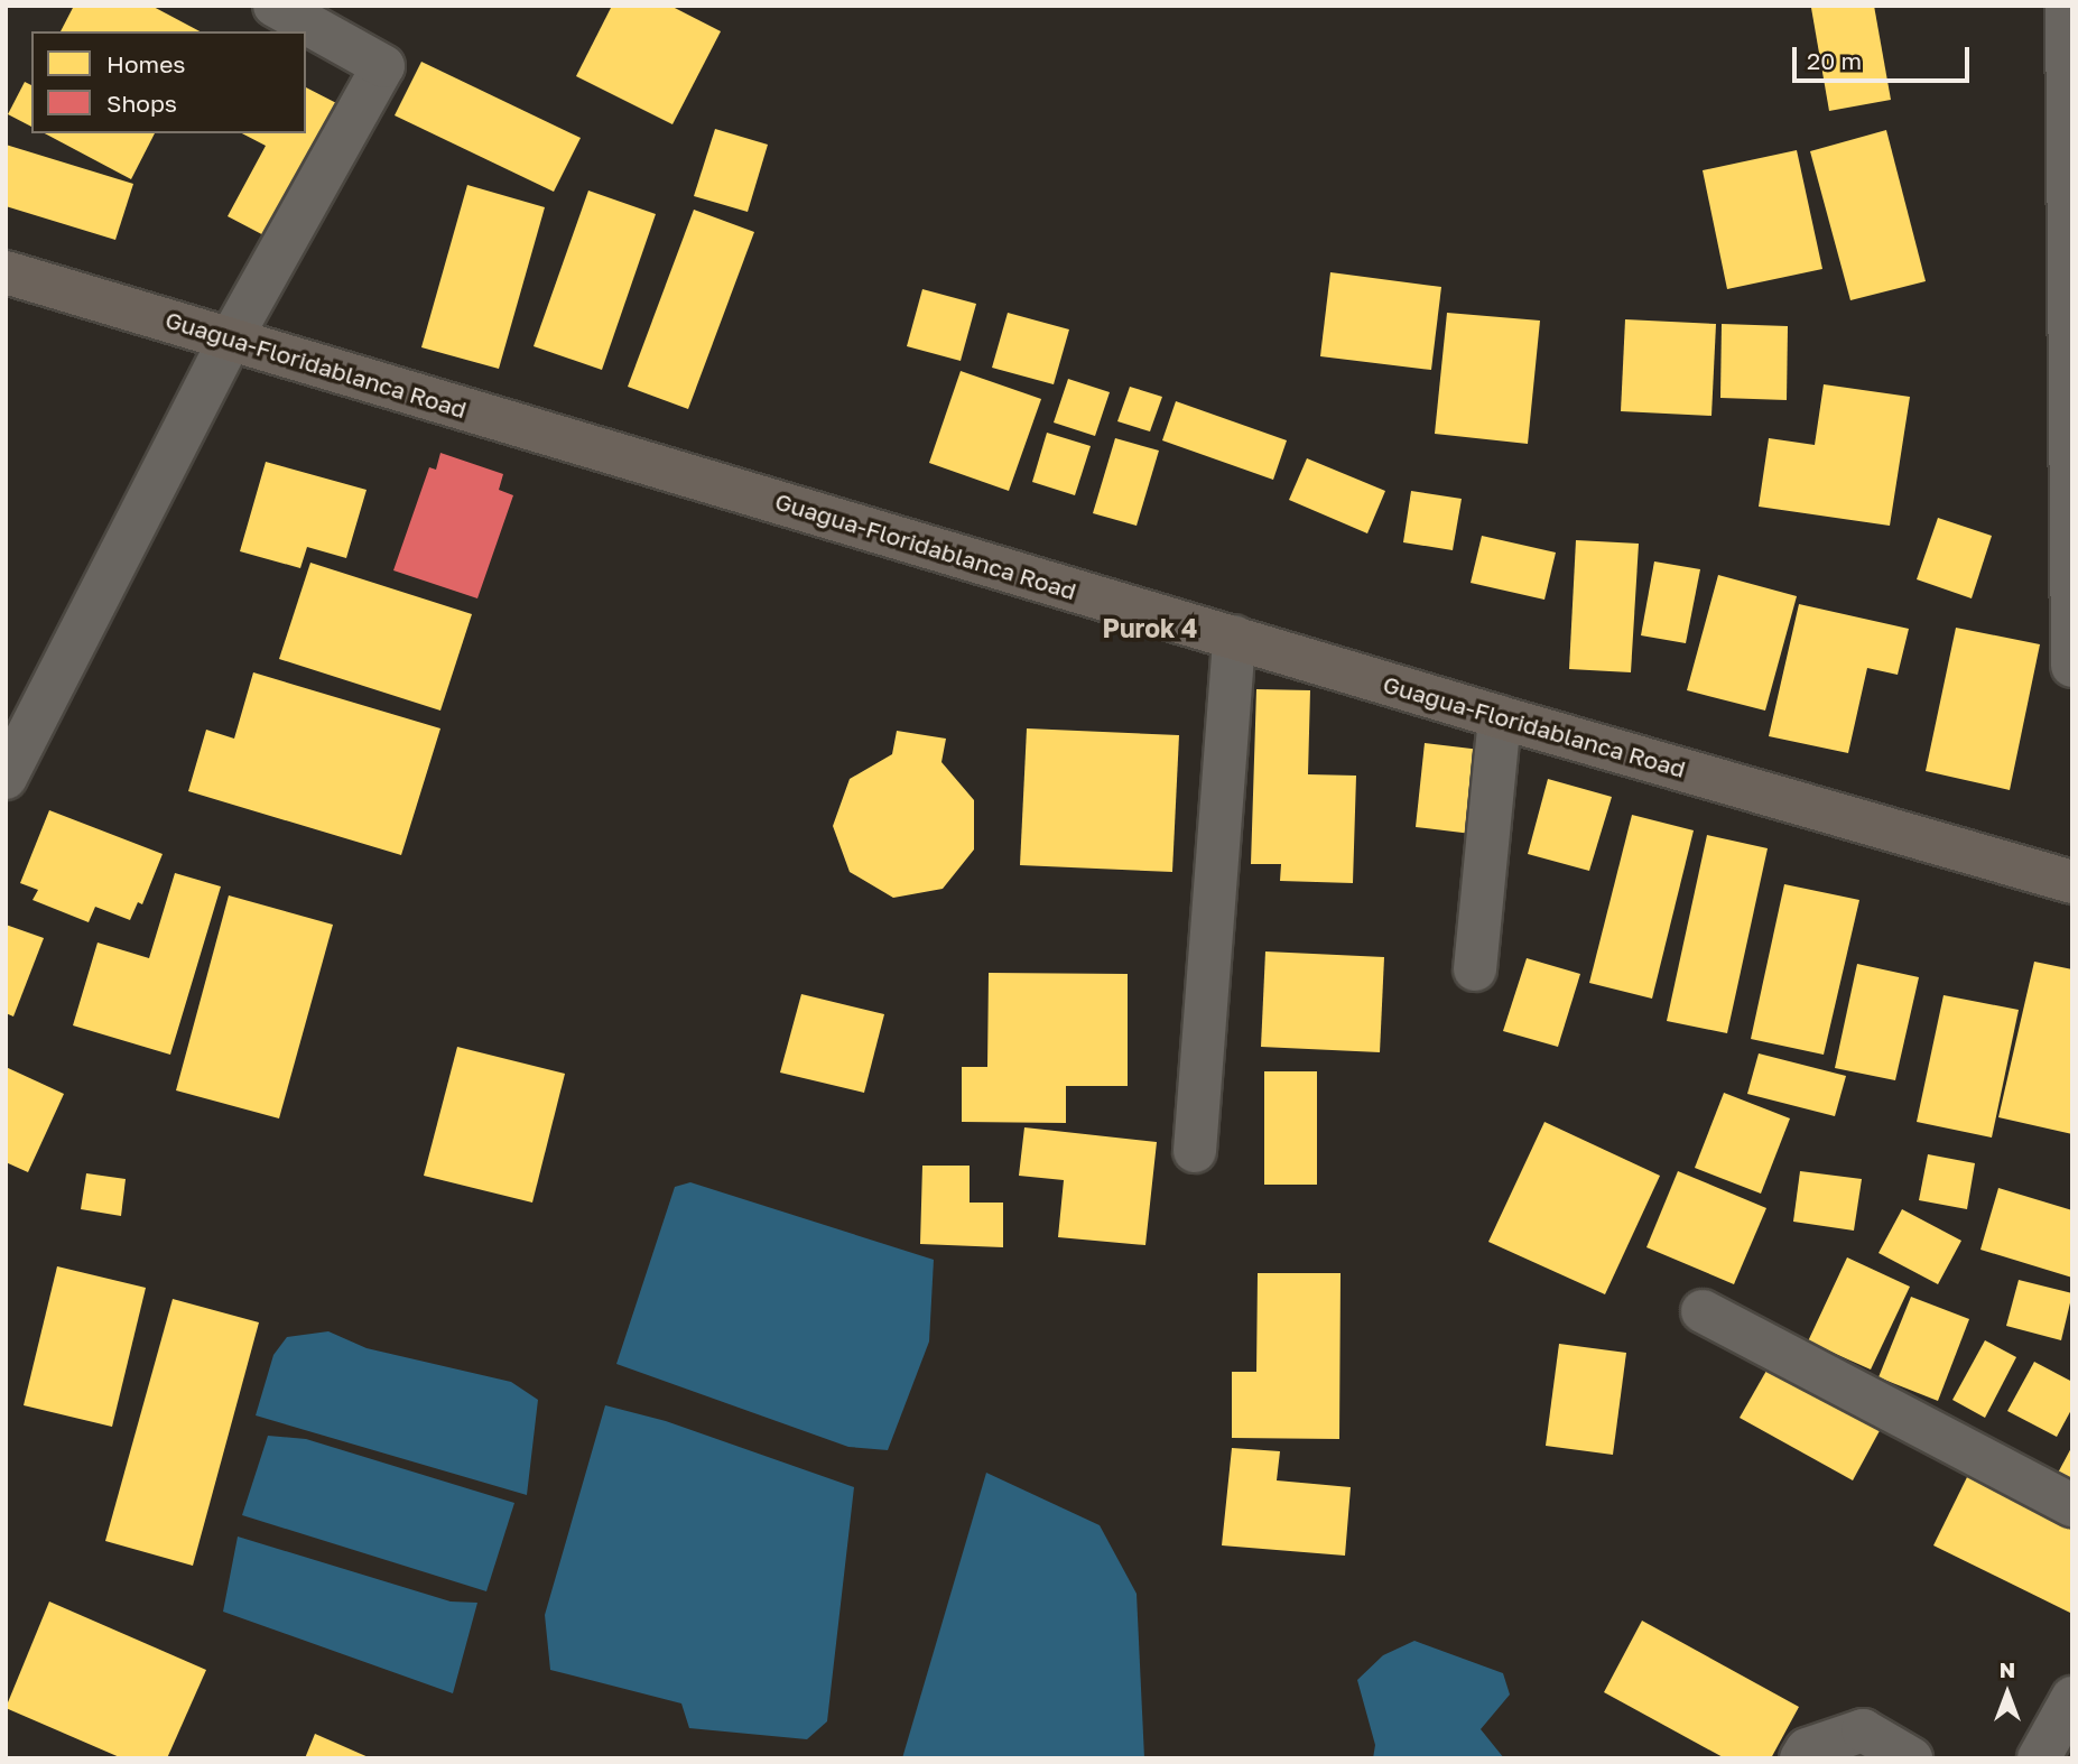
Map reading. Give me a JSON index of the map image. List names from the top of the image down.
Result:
{
  "streets": {
    "main road": ["Guagua-Floridablanca Road"]
  },
  "districts": ["Purok 4"],
  "legend": ["Homes", "Shops"],
  "scale_bar": "20 m",
  "north": "top"
}
